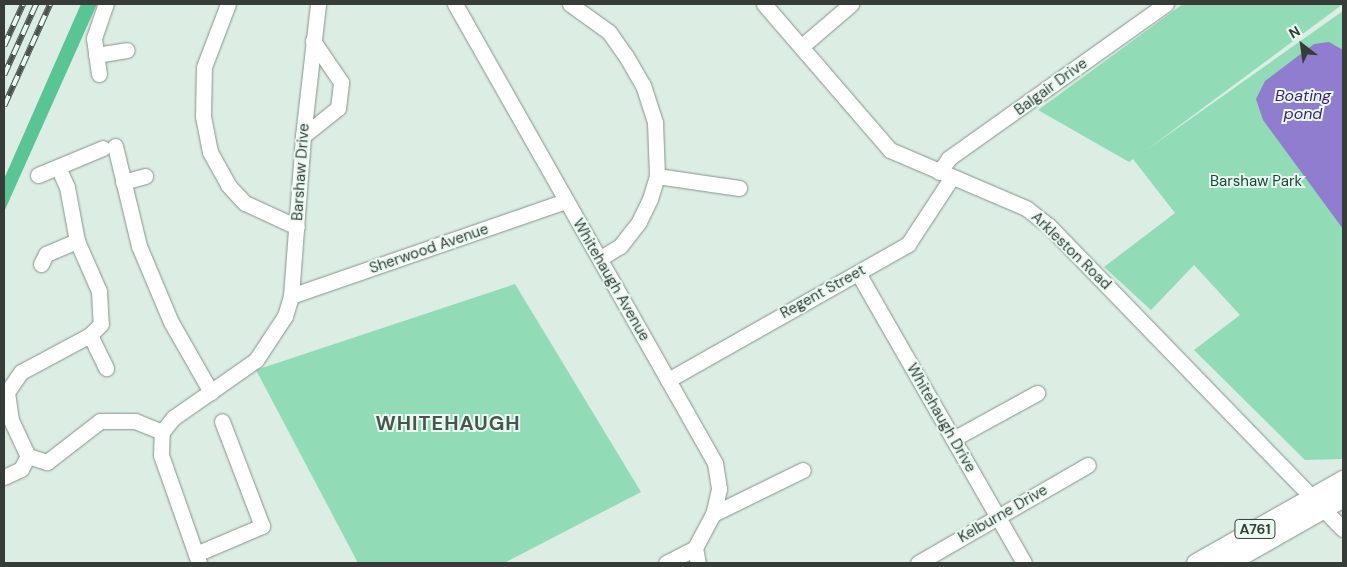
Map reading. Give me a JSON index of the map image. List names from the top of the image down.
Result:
{
  "streets": {
    "main road": ["A761"],
    "street": [
      "Balgair Drive",
      "Barshaw Drive",
      "Sherwood Avenue",
      "Arkleston Road",
      "Whitehaugh Avenue",
      "Regent Street",
      "Whitehaugh Drive",
      "Kelburne Drive"
    ]
  },
  "crossings": [
    ["Balgair Drive", "Arkleston Road"],
    ["Balgair Drive", "Regent Street"],
    ["Barshaw Drive", "Sherwood Avenue"],
    ["Sherwood Avenue", "Whitehaugh Avenue"],
    ["Arkleston Road", "Regent Street"],
    ["Arkleston Road", "A761"],
    ["Whitehaugh Avenue", "Regent Street"],
    ["Regent Street", "Whitehaugh Drive"],
    ["Whitehaugh Drive", "Kelburne Drive"]
  ],
  "districts": ["WHITEHAUGH"],
  "water": ["Boating pond"],
  "parks": ["Barshaw Park"],
  "north": "top left"
}
